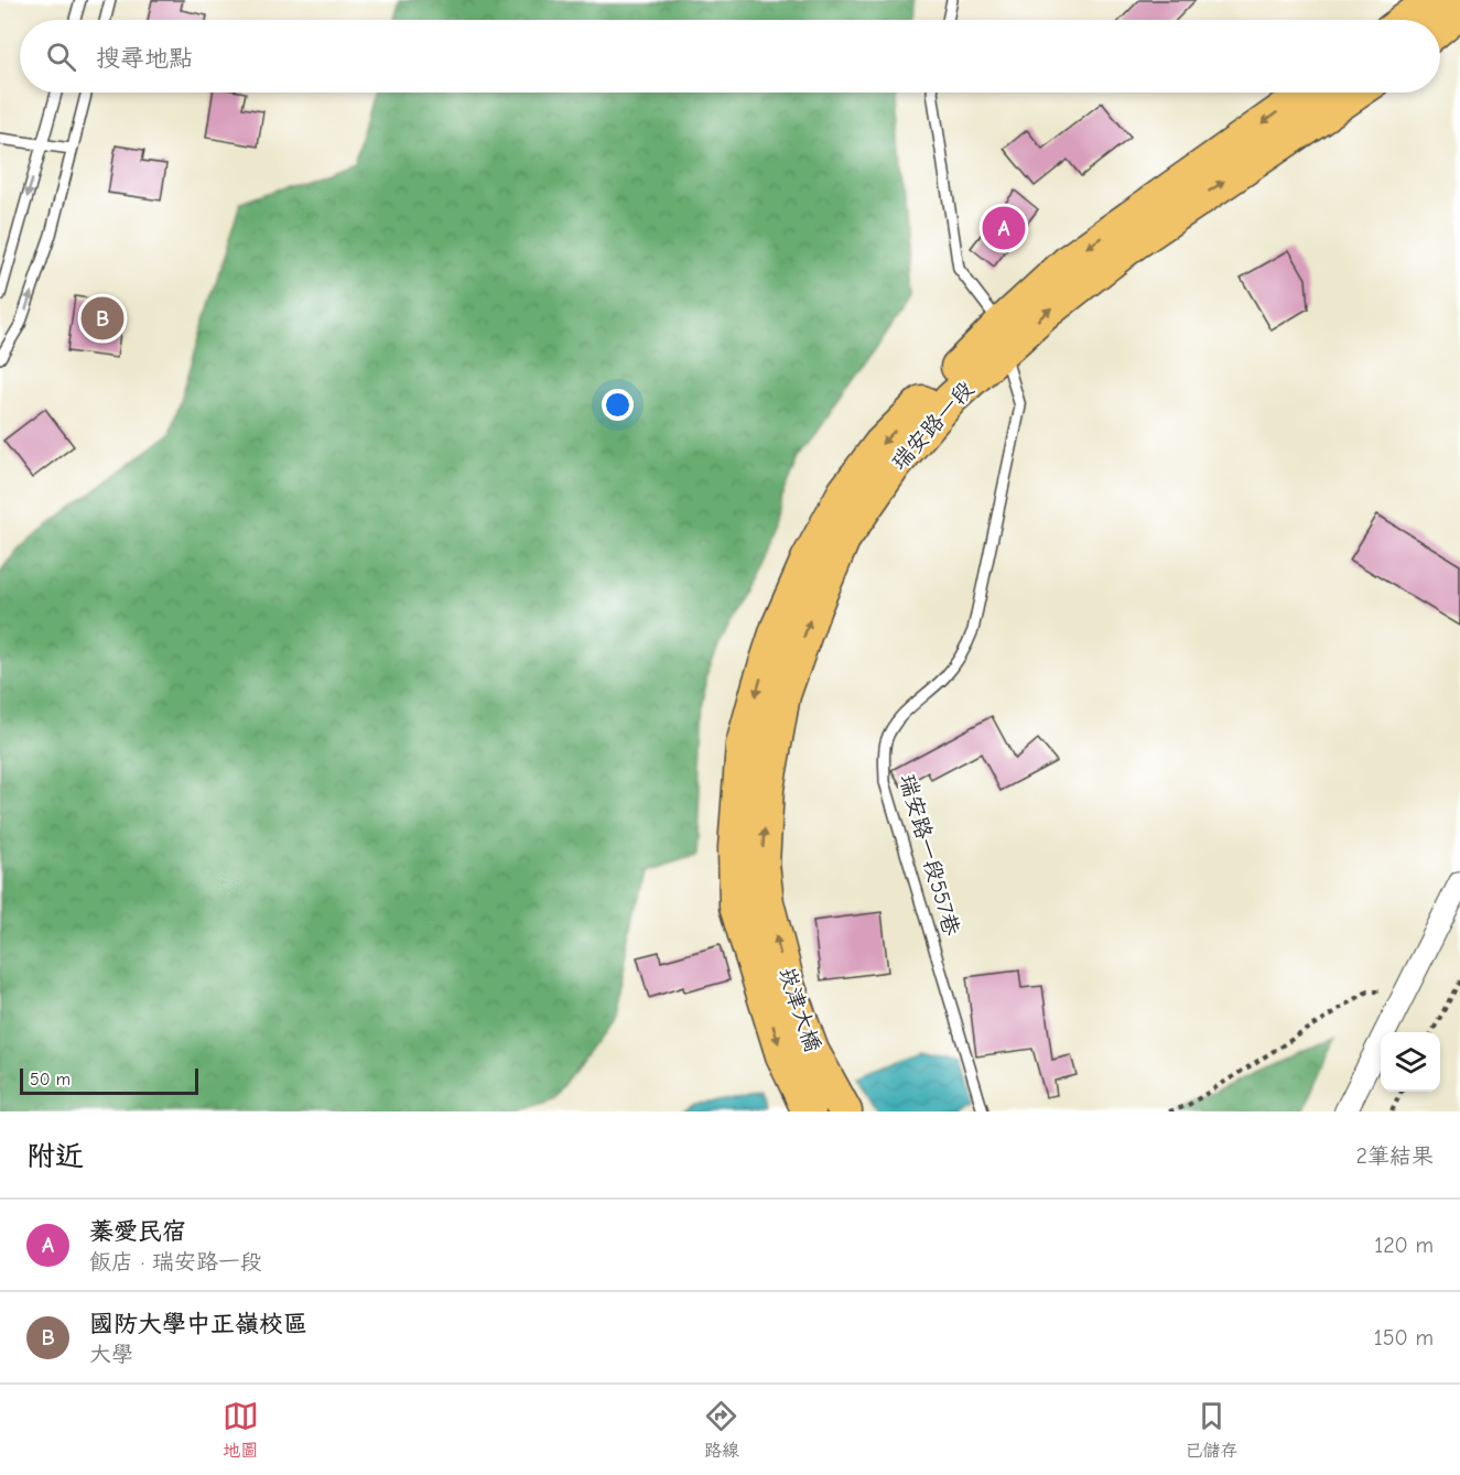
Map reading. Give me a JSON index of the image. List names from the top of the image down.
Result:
{
  "streets": {
    "main road": ["瑞安路一段", "崁津大橋"],
    "lane": ["瑞安路一段557巷"]
  },
  "crossings": [
    ["瑞安路一段", "瑞安路一段557巷"],
    ["瑞安路一段", "崁津大橋"]
  ],
  "scale_bar": "50 m",
  "page": {
    "search": "搜尋地點",
    "pins": ["A", "B"],
    "scale": "50 m",
    "heading": ["附近", "2筆結果"],
    "list": [
      {
        "mark": "A",
        "name": "蓁愛民宿",
        "note": "飯店 · 瑞安路一段",
        "value": "120 m"
      },
      {
        "mark": "B",
        "name": "國防大學中正嶺校區",
        "note": "大學",
        "value": "150 m"
      }
    ],
    "nav": ["地圖", "路線", "已儲存"]
  }
}
